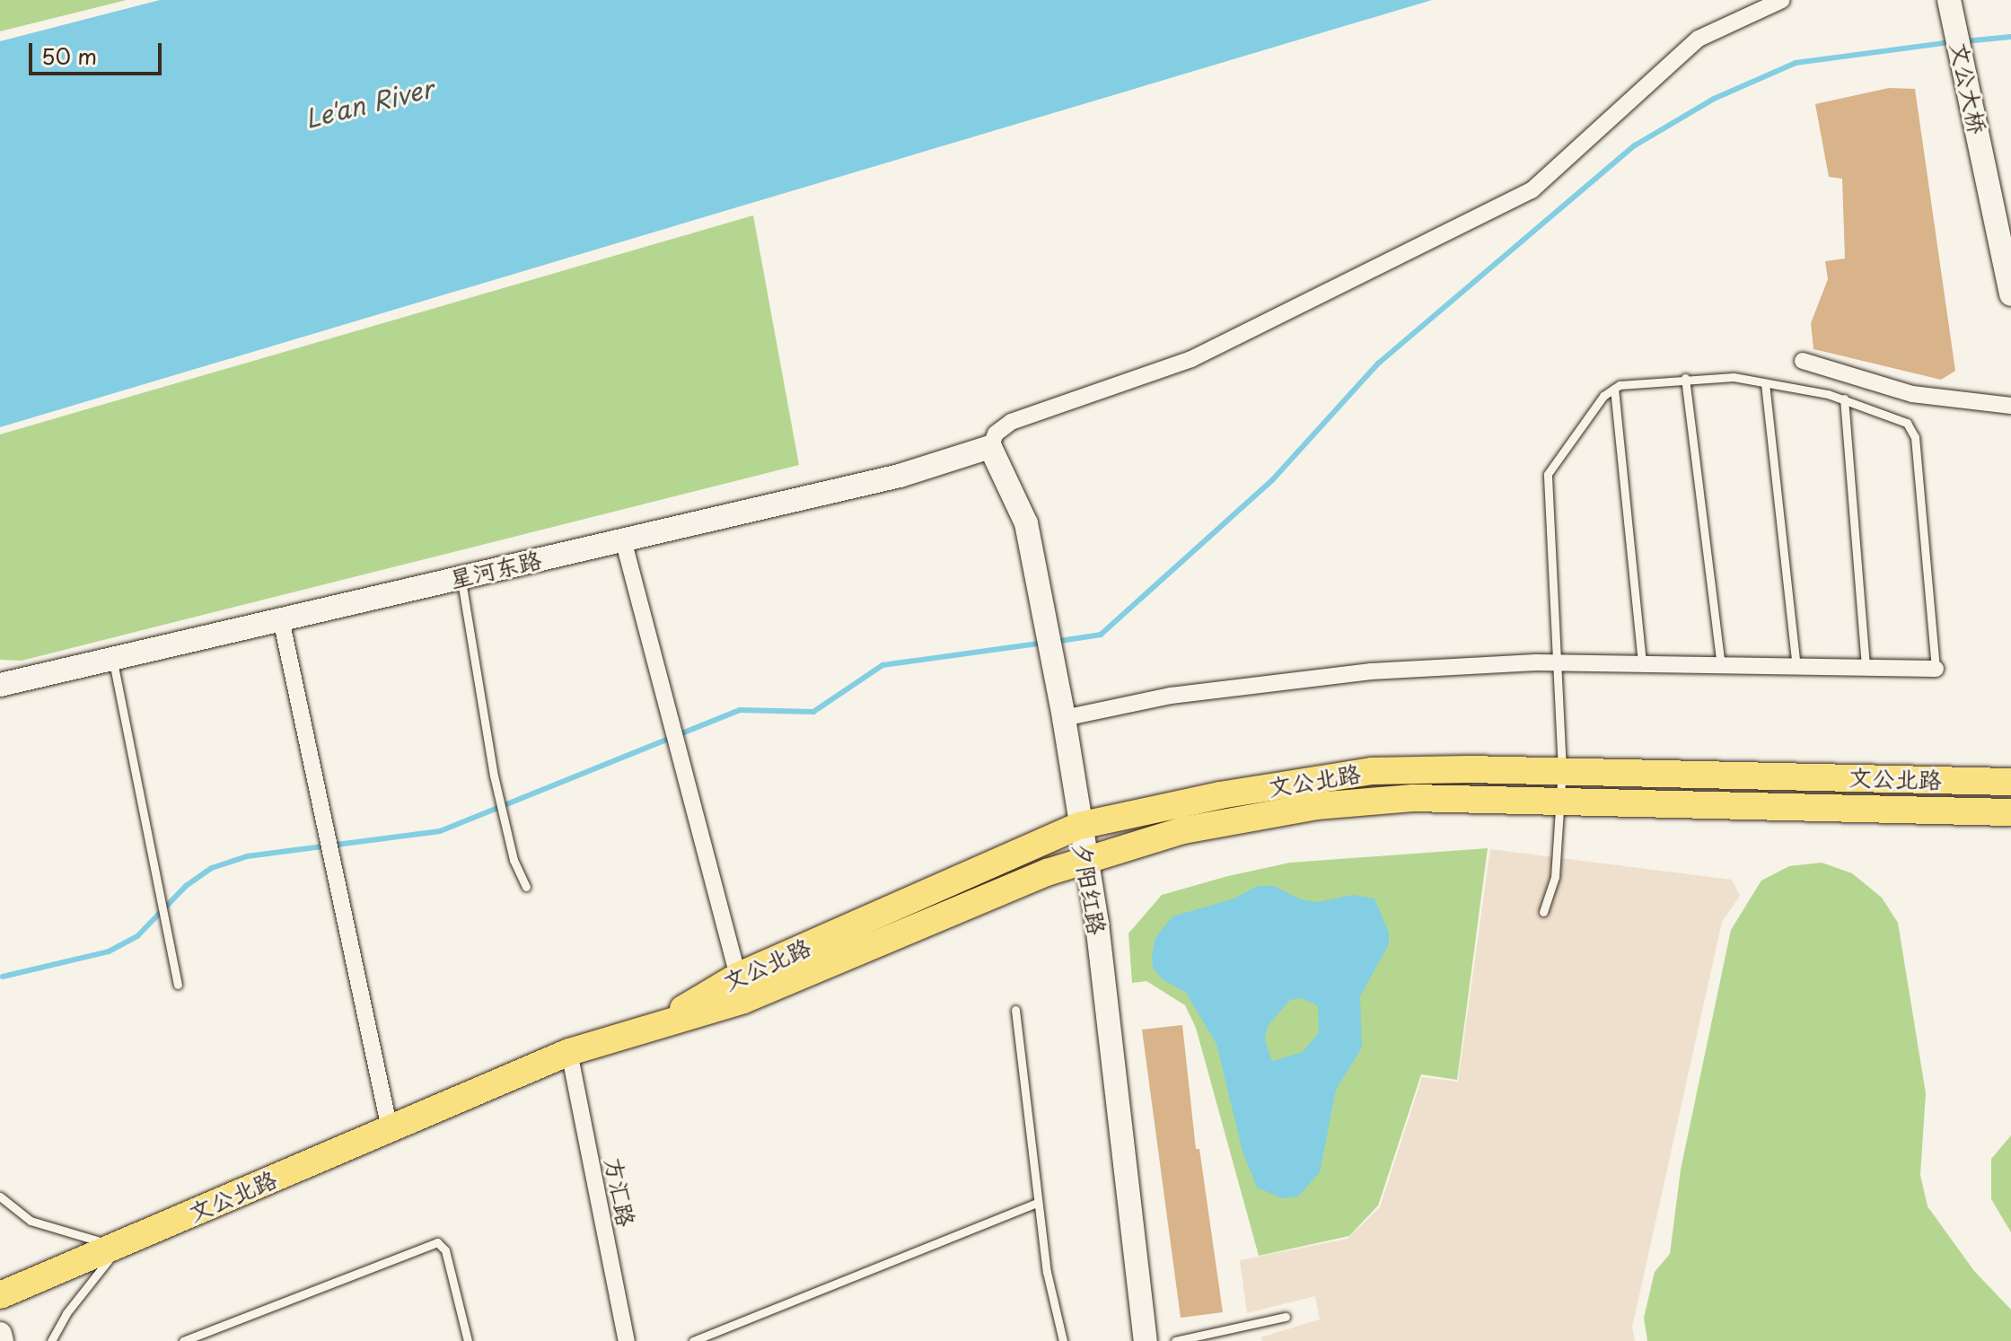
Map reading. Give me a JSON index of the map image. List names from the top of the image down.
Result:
{
  "streets": {
    "main road": ["文公北路"],
    "street": [
      "文公大桥",
      "星河东路",
      "夕阳红路",
      "方汇路"
    ]
  },
  "crossings": [
    ["星河东路", "夕阳红路"],
    ["文公北路", "夕阳红路"],
    ["文公北路", "方汇路"]
  ],
  "water": ["Le'an River"],
  "scale_bar": "50 m"
}
